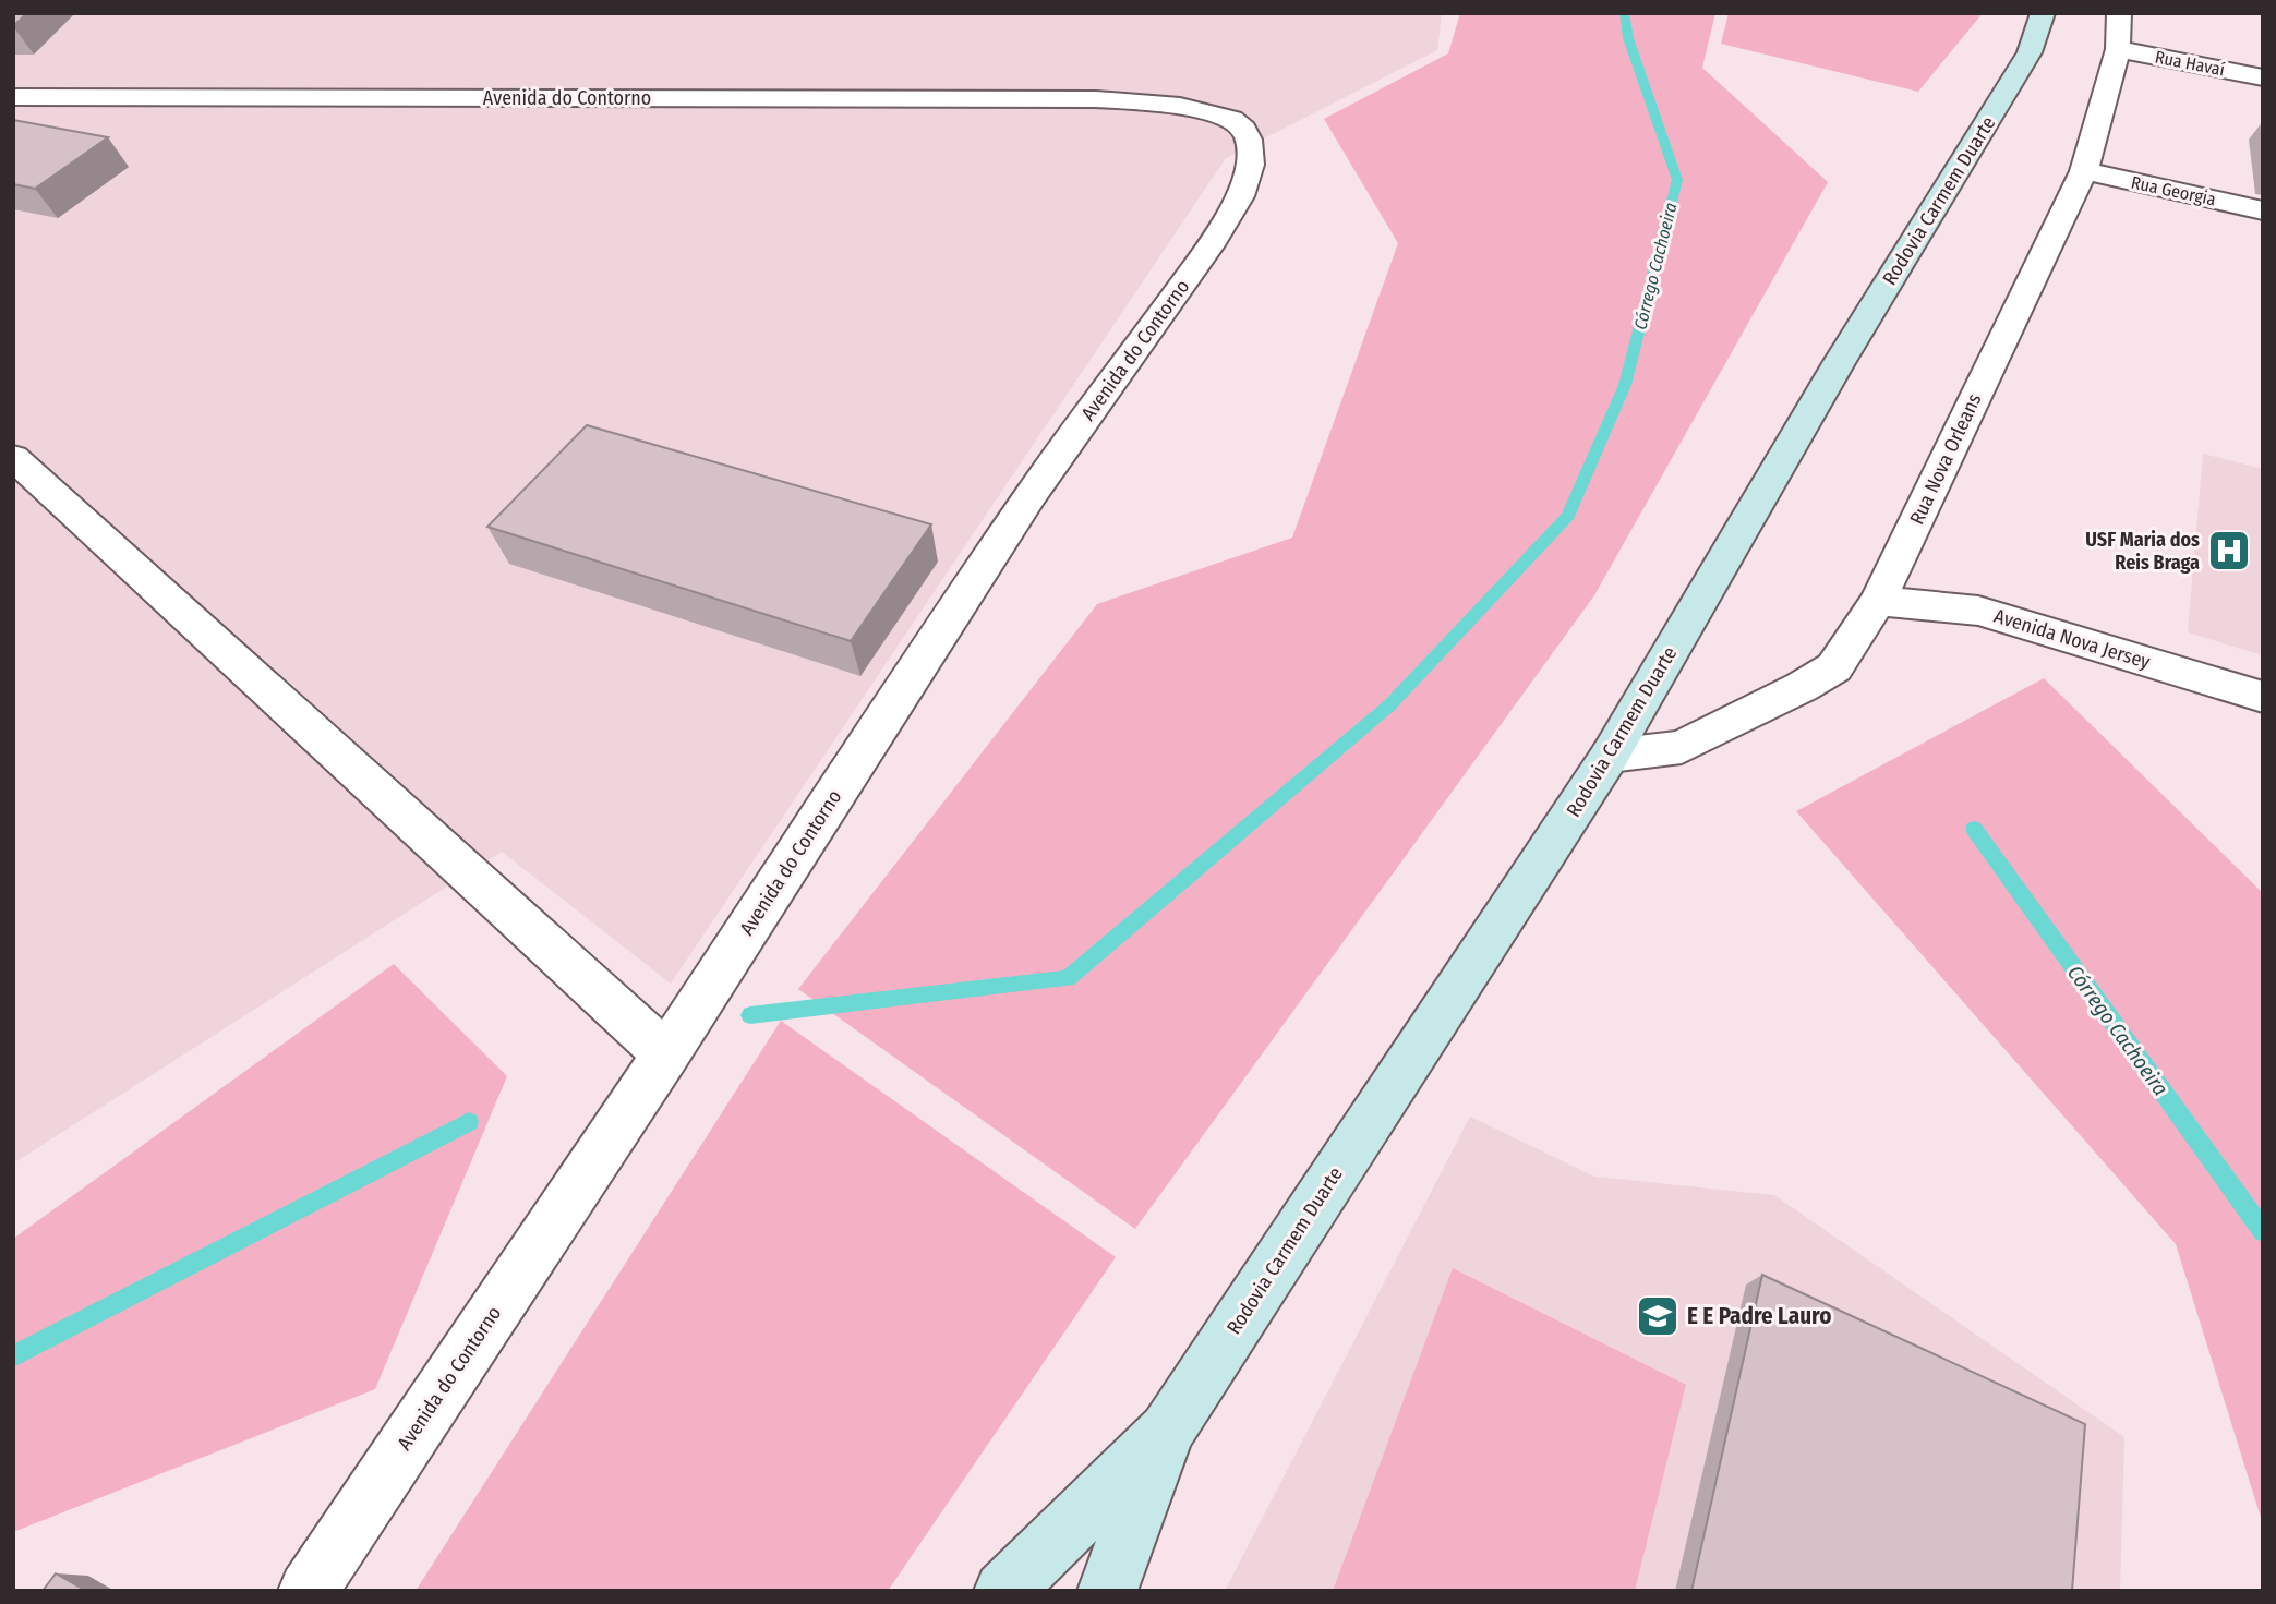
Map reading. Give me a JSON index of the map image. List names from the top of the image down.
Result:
{
  "streets": {
    "street": [
      "Rua Havaí",
      "Avenida do Contorno",
      "Rua Georgia",
      "Rodovia Carmem Duarte",
      "Rua Nova Orleans",
      "Avenida Nova Jersey"
    ]
  },
  "crossings": [
    ["Rua Havaí", "Rua Nova Orleans"],
    ["Rua Georgia", "Rua Nova Orleans"],
    ["Rodovia Carmem Duarte", "Rua Nova Orleans"],
    ["Rua Nova Orleans", "Avenida Nova Jersey"]
  ],
  "water": ["Córrego Cachoeira"],
  "places": {
    "hospital": ["USF Maria dos Reis Braga"],
    "school or university": ["E E Padre Lauro"]
  }
}
